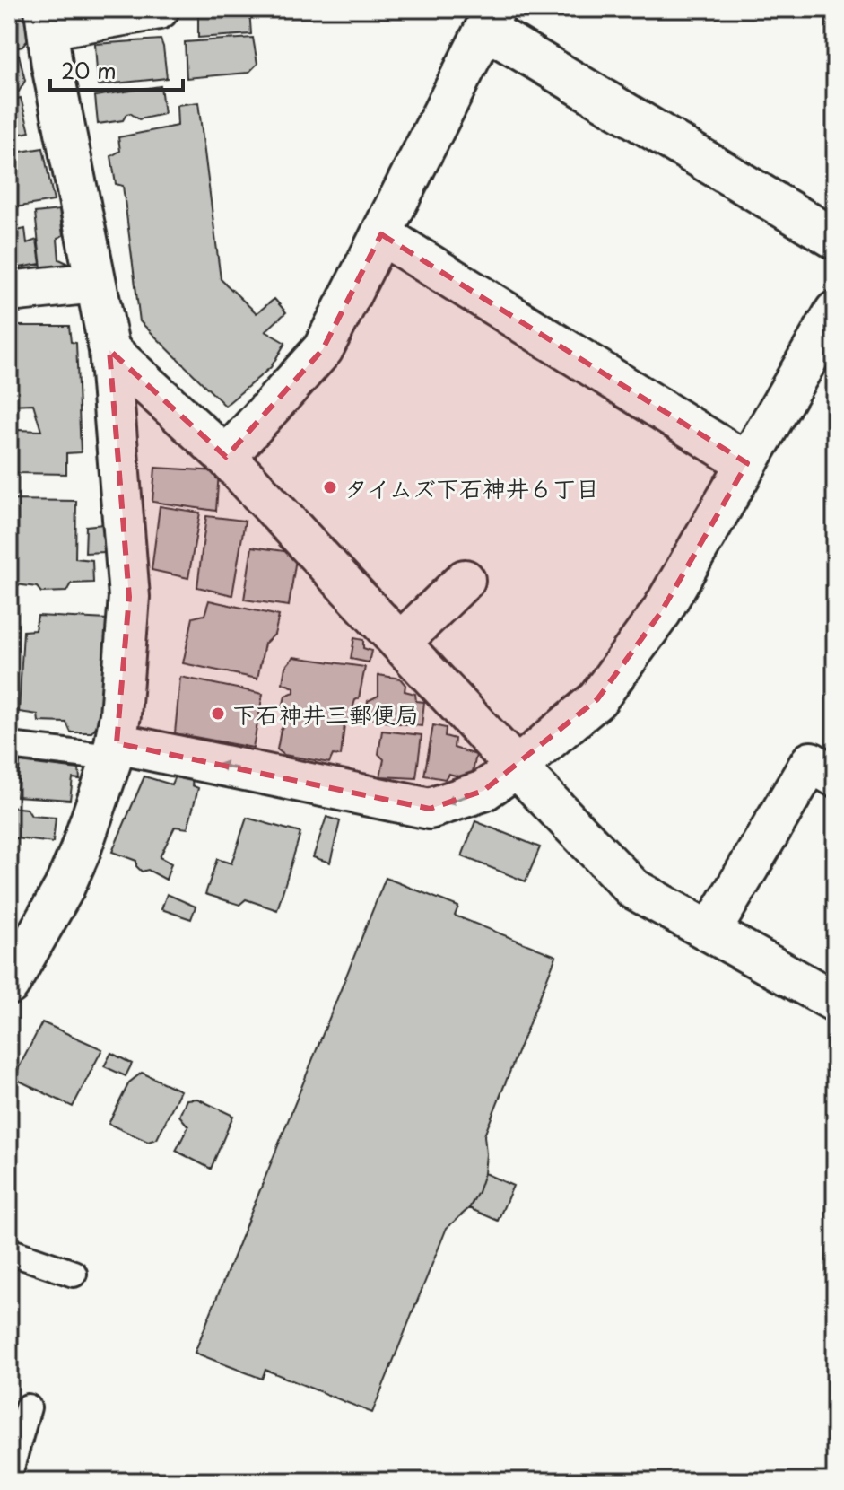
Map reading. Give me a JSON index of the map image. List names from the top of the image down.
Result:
{
  "places": ["タイムズ下石神井６丁目", "下石神井三郵便局"],
  "scale_bar": "20 m"
}
